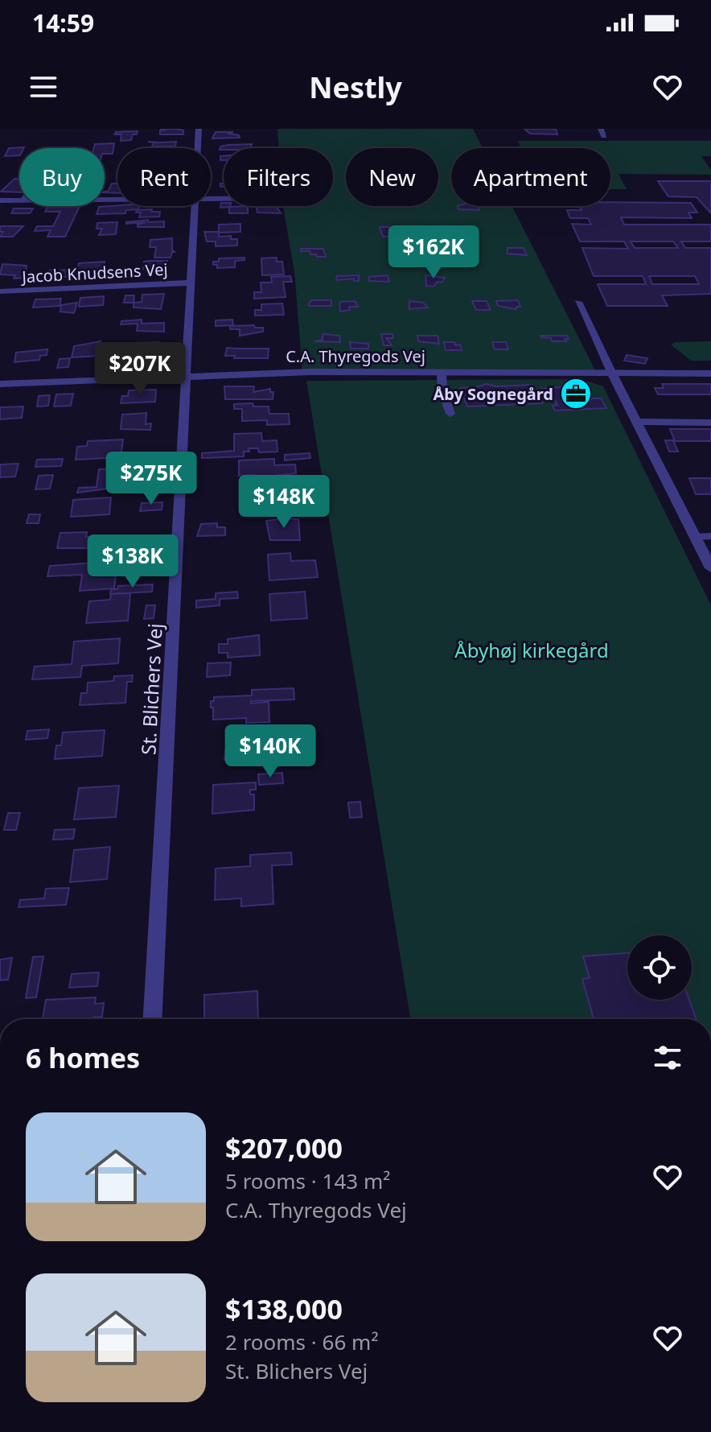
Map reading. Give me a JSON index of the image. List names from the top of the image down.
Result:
{
  "streets": {
    "street": ["Jacob Knudsens Vej", "C.A. Thyregods Vej", "St. Blichers Vej"]
  },
  "crossings": [
    ["Jacob Knudsens Vej", "St. Blichers Vej"],
    ["C.A. Thyregods Vej", "St. Blichers Vej"]
  ],
  "parks": ["Åbyhøj kirkegård"],
  "places": {
    "office": ["Åby Sognegård"]
  },
  "page": {
    "status": "14:59",
    "header": "Nestly",
    "chip": [
      "Buy",
      "Rent",
      "Filters",
      "New",
      "Apartment"
    ],
    "price": [
      "$162K",
      "$207K",
      "$275K",
      "$148K",
      "$138K",
      "$140K"
    ],
    "heading": "6 homes",
    "list": [
      {
        "name": "$207,000",
        "note": "5 rooms · 143 m² · C.A. Thyregods Vej"
      },
      {
        "name": "$138,000",
        "note": "2 rooms · 66 m² · St. Blichers Vej"
      }
    ]
  }
}
